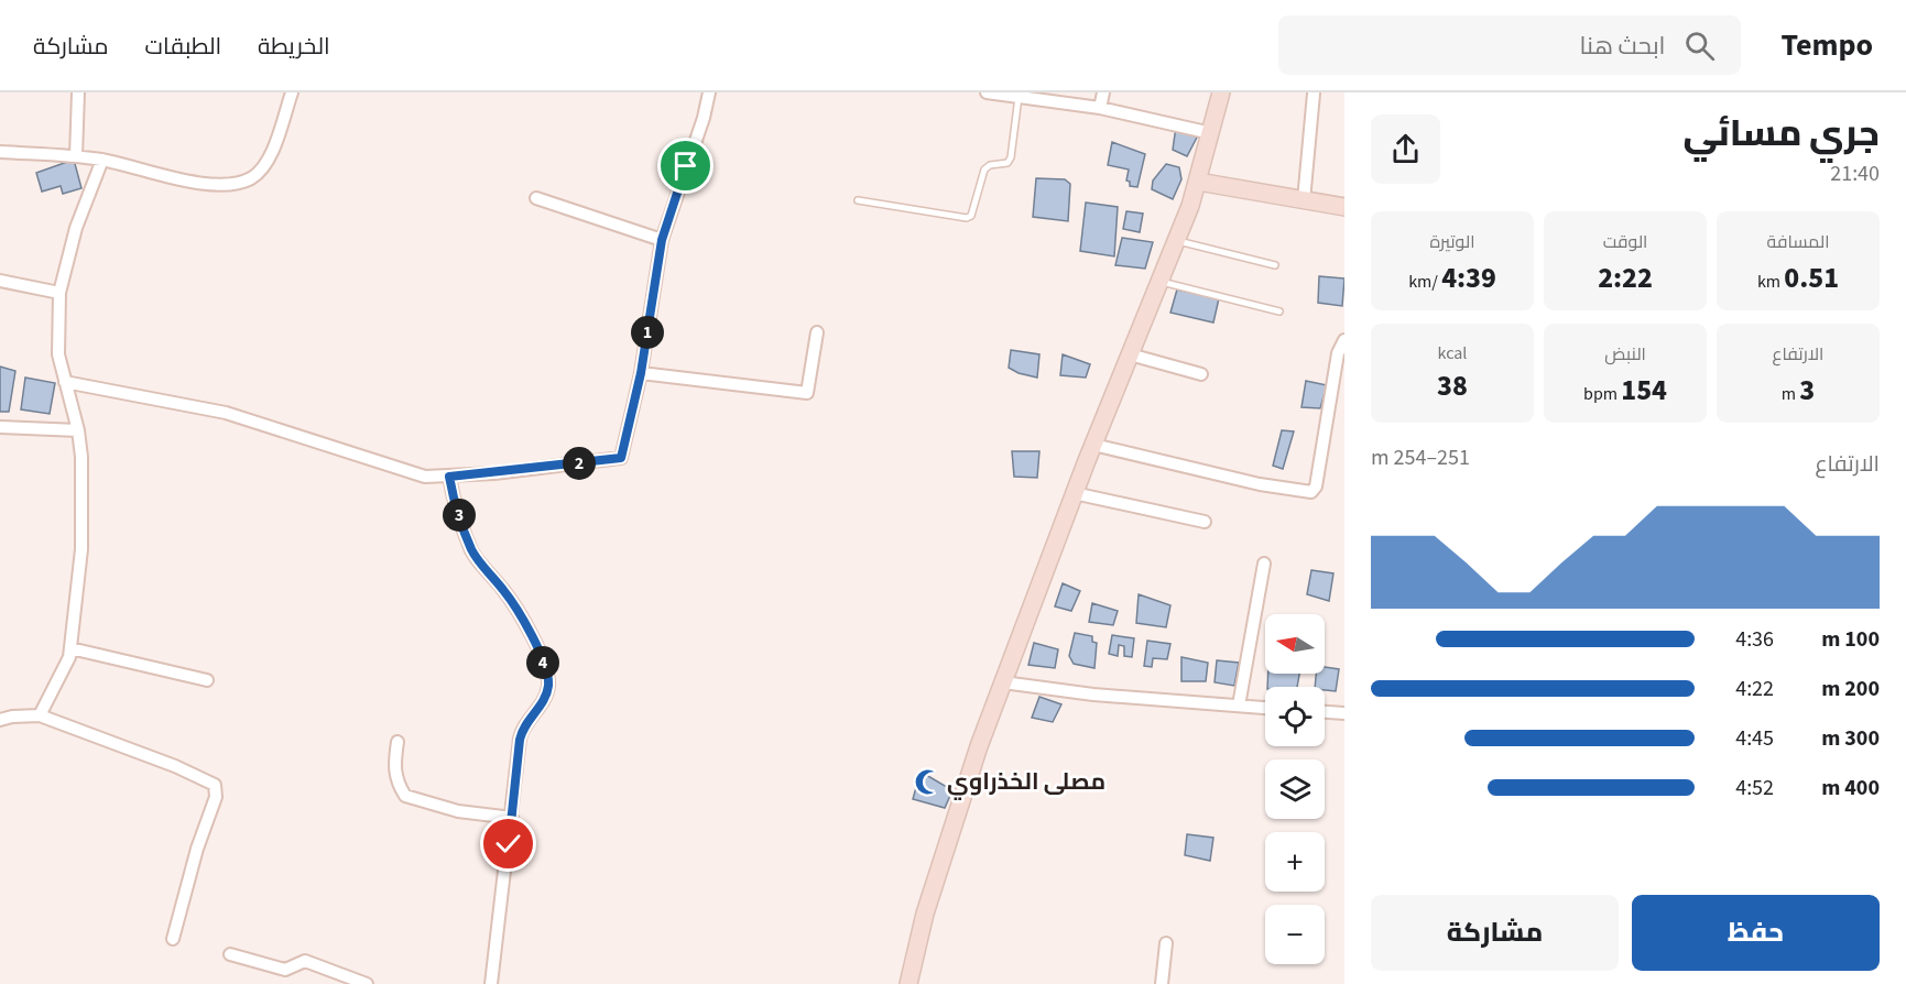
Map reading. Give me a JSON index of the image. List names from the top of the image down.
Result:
{
  "places": {
    "mosque": ["مصلى الخذراوي"]
  },
  "north": "left",
  "page": {
    "header": "Tempo",
    "search": "ابحث هنا",
    "nav": ["الخريطة", "الطبقات", "مشاركة"],
    "heading": ["جري مسائي", "21:40"],
    "stats": [
      ["المسافة", "0.51 km"],
      ["الوقت", "2:22"],
      ["الوتيرة", "4:39 /km"],
      ["الارتفاع", "3 m"],
      ["النبض", "154 bpm"],
      ["kcal", "38"]
    ],
    "pins": [
      "1",
      "2",
      "3",
      "4"
    ],
    "chart": ["الارتفاع", "251–254 m"],
    "list": [
      {
        "name": "100 m",
        "note": "4:36"
      },
      {
        "name": "200 m",
        "note": "4:22"
      },
      {
        "name": "300 m",
        "note": "4:45"
      },
      {
        "name": "400 m",
        "note": "4:52"
      }
    ],
    "map_buttons": ["+", "−"],
    "buttons": ["حفظ", "مشاركة"]
  }
}
